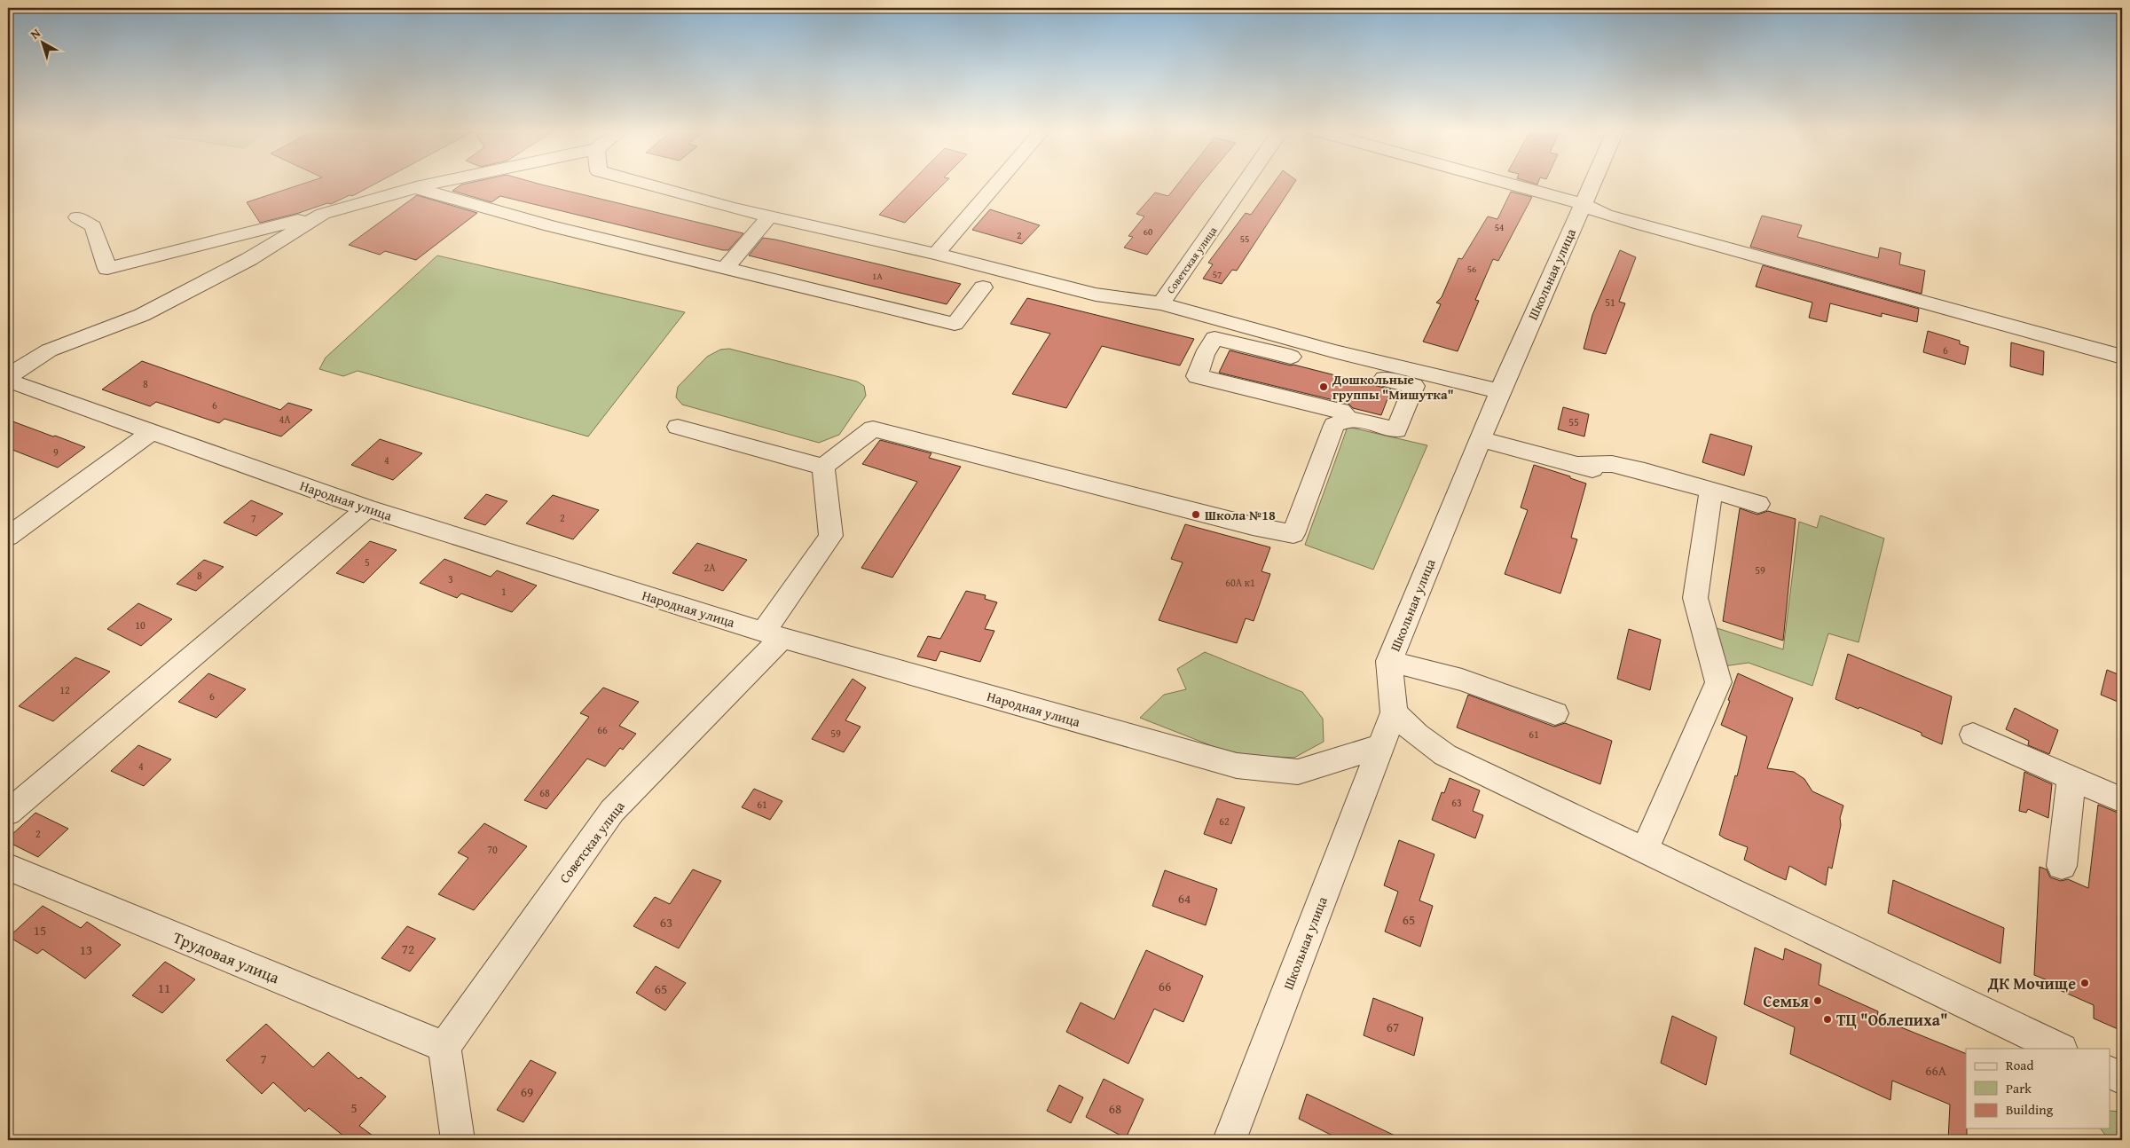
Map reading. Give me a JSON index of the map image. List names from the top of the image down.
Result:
{
  "streets": {
    "street": [
      "Советская улица",
      "Школьная улица",
      "Народная улица",
      "Трудовая улица"
    ]
  },
  "crossings": [
    ["Советская улица", "Народная улица"],
    ["Советская улица", "Трудовая улица"],
    ["Школьная улица", "Народная улица"]
  ],
  "places": [
    "Дошкольные группы \"Мишутка\"",
    "Школа №18",
    "ДК Мочище",
    "Семья",
    "ТЦ \"Облепиха\""
  ],
  "house_numbers": [
    "54",
    "60",
    "2",
    "55",
    "56",
    "57",
    "1А",
    "51",
    "6",
    "8",
    "6",
    "4А",
    "55",
    "9",
    "4",
    "2",
    "7",
    "5",
    "2А",
    "59",
    "8",
    "3",
    "60А к1",
    "1",
    "10",
    "12",
    "6",
    "66",
    "59",
    "61",
    "4",
    "68",
    "63",
    "61",
    "62",
    "2",
    "70",
    "64",
    "65",
    "63",
    "15",
    "72",
    "13",
    "66",
    "11",
    "65",
    "67",
    "7",
    "66А",
    "69",
    "5",
    "68"
  ],
  "legend": ["Road", "Park", "Building"],
  "north": "top left"
}
